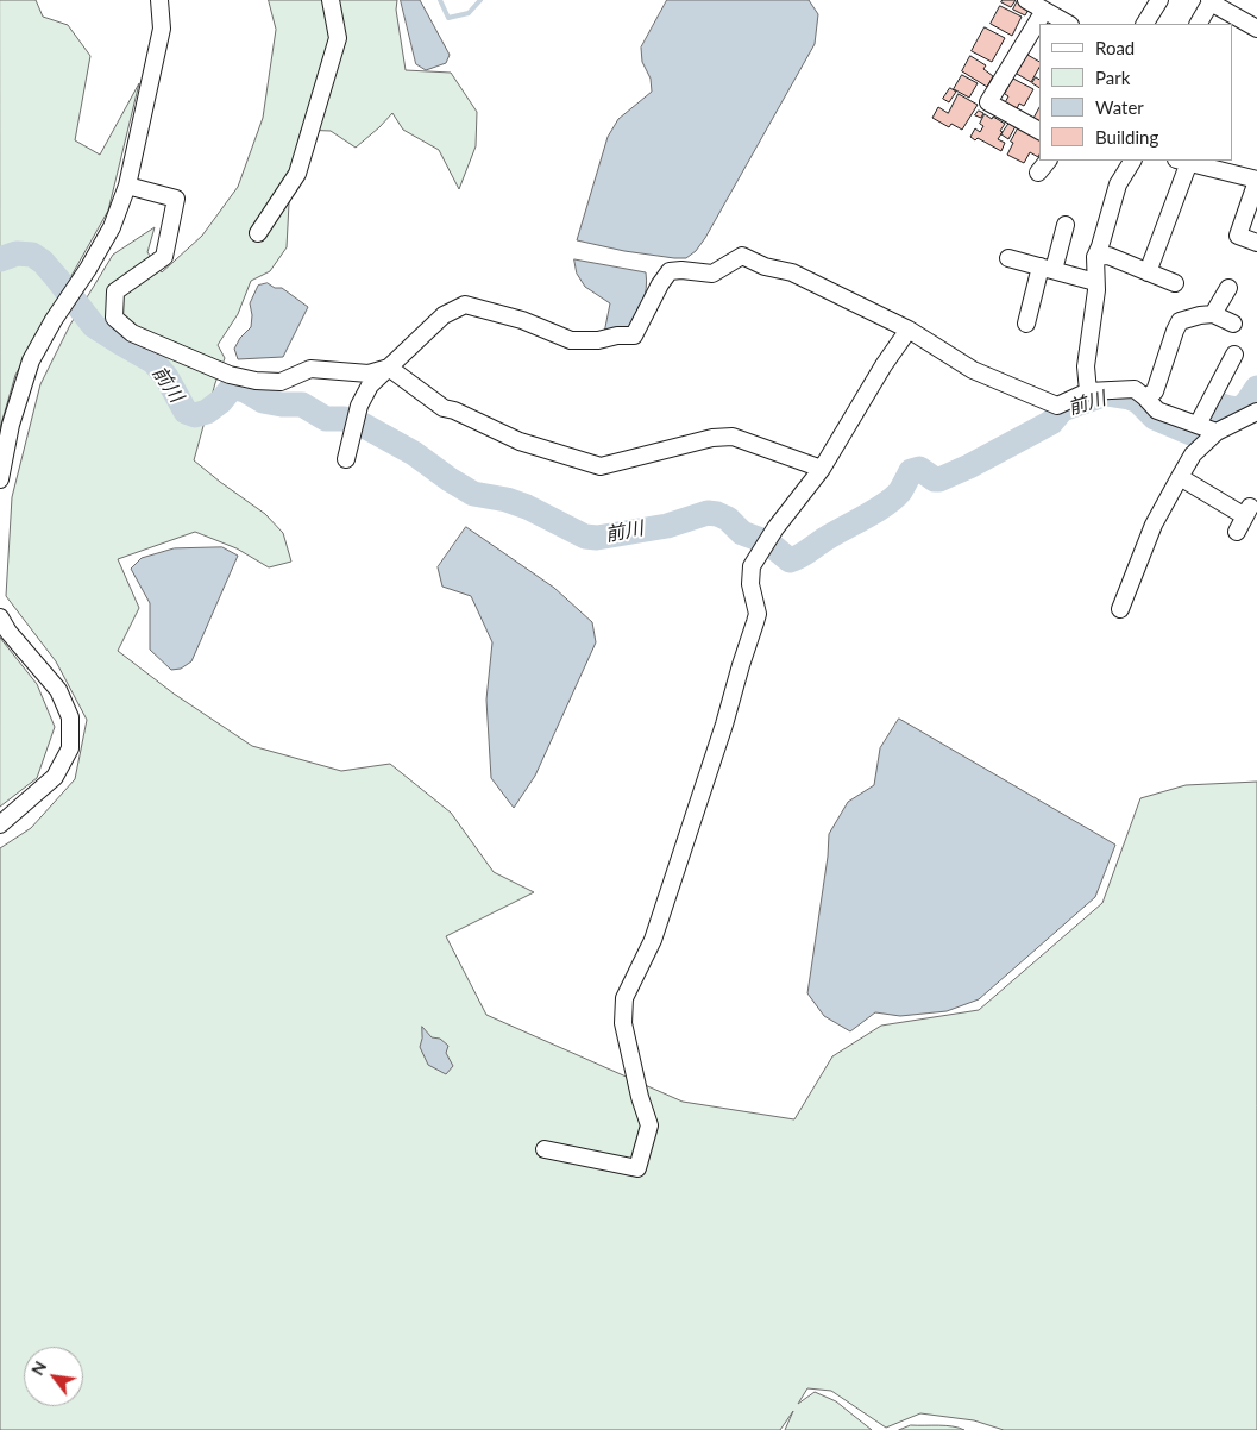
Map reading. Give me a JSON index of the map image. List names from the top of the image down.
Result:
{
  "water": ["前川"],
  "legend": [
    "Road",
    "Park",
    "Water",
    "Building"
  ],
  "north": "top left"
}
